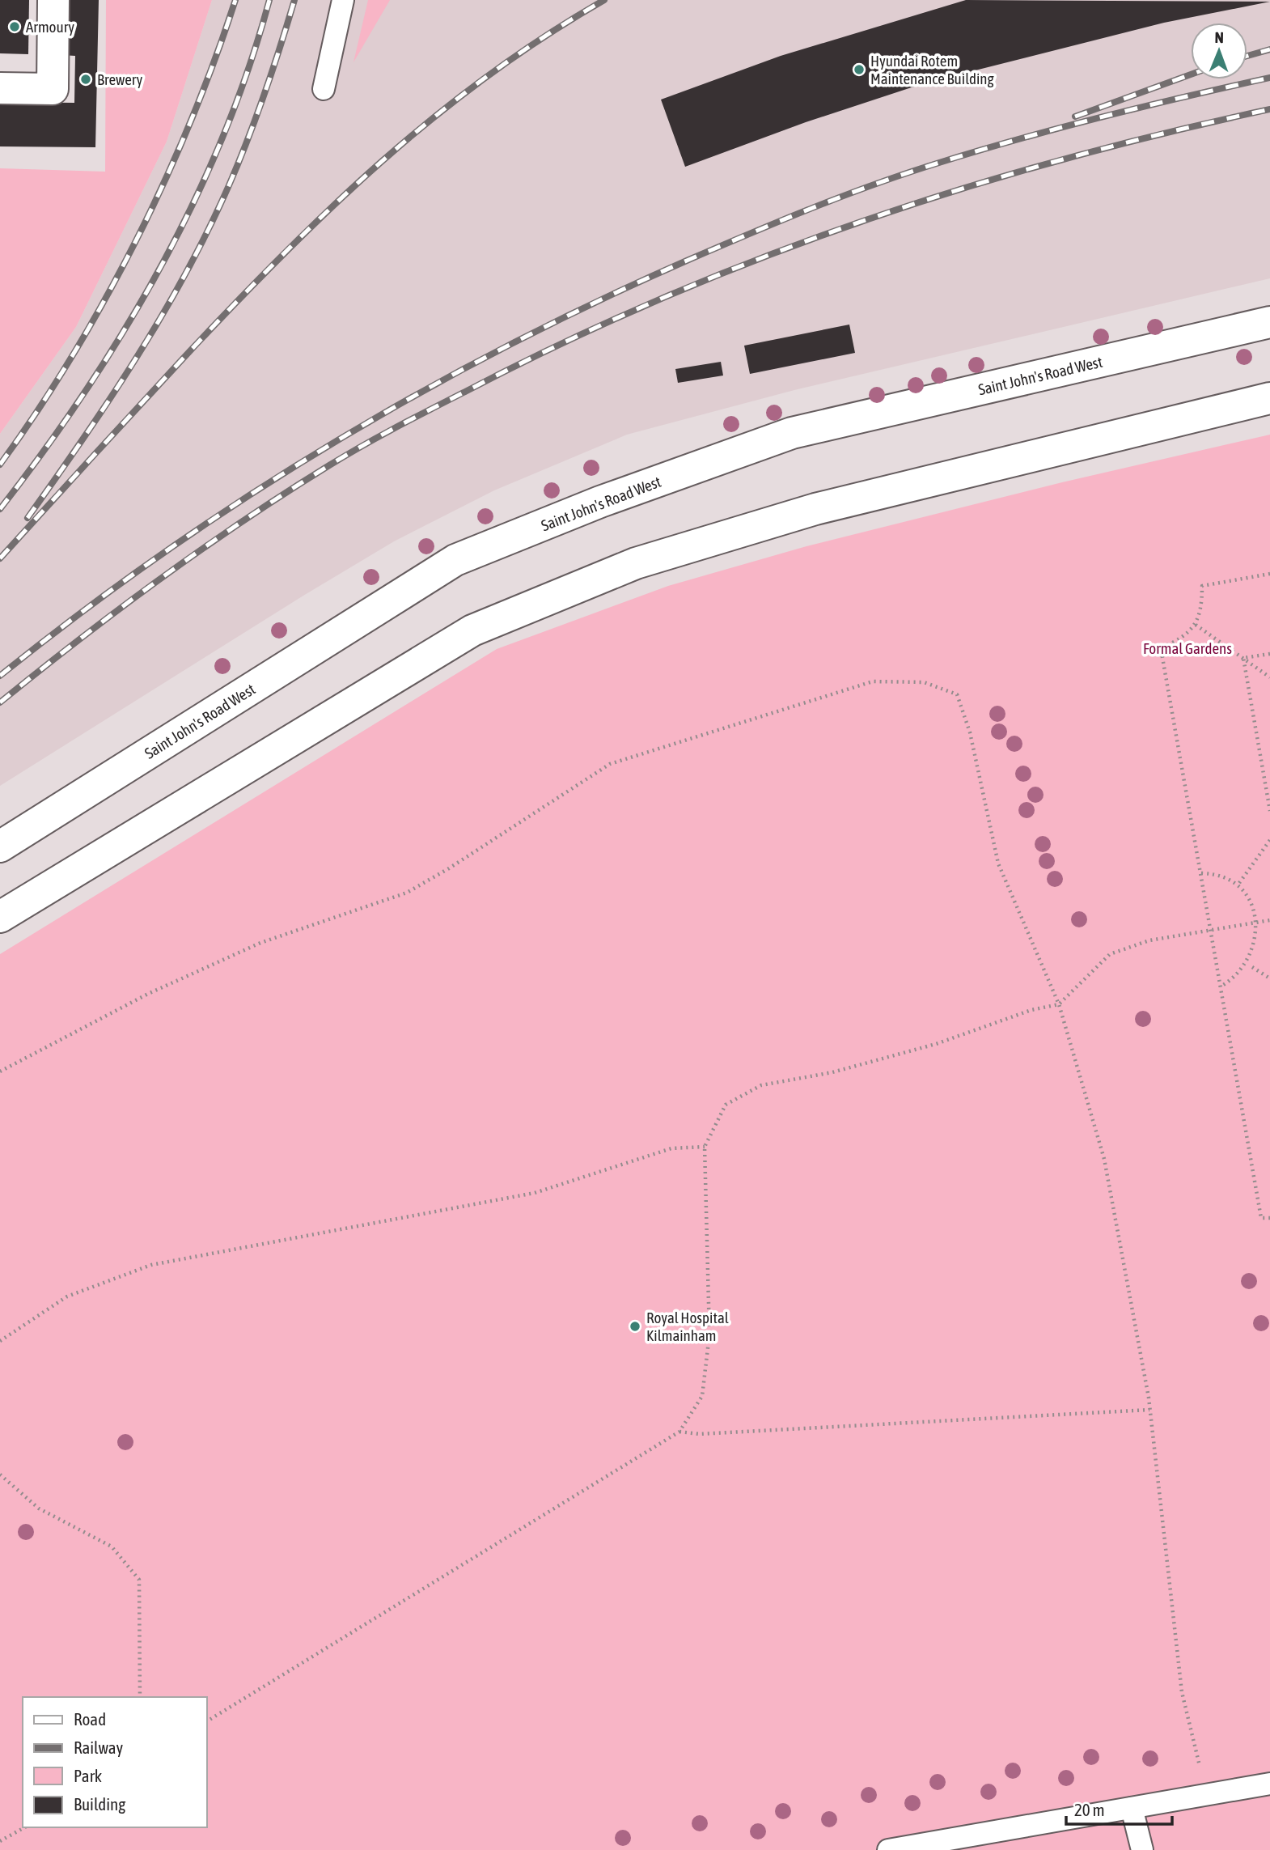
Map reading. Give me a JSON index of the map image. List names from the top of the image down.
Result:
{
  "streets": {
    "main road": ["Saint John's Road West"]
  },
  "parks": ["Formal Gardens"],
  "places": [
    "Armoury",
    "Hyundai Rotem Maintenance Building",
    "Brewery",
    "Royal Hospital Kilmainham"
  ],
  "legend": [
    "Road",
    "Railway",
    "Park",
    "Building"
  ],
  "scale_bar": "20 m",
  "north": "top"
}
